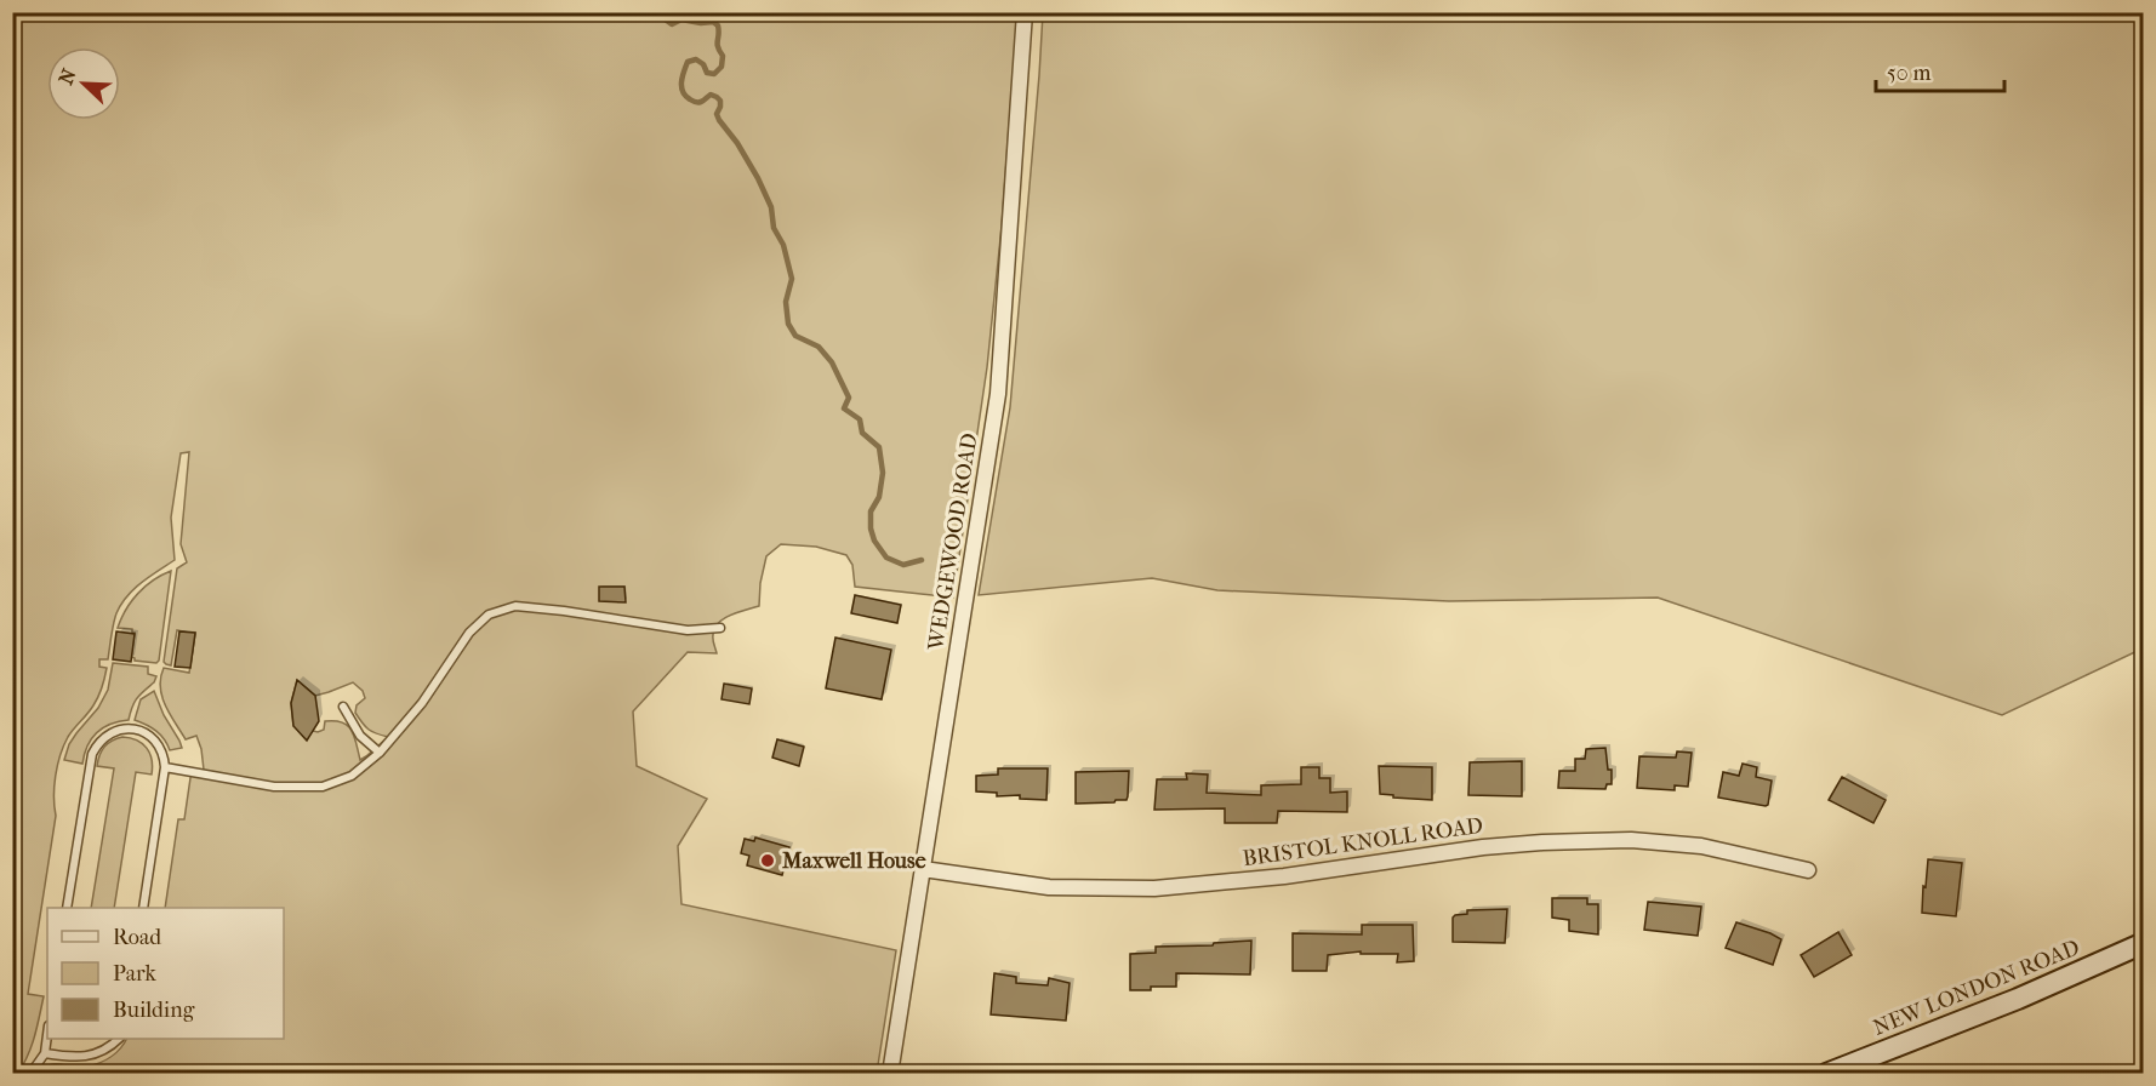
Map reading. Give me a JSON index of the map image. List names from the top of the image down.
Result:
{
  "streets": {
    "main road": ["NEW LONDON ROAD"],
    "street": ["WEDGEWOOD ROAD", "BRISTOL KNOLL ROAD"]
  },
  "crossings": [
    ["WEDGEWOOD ROAD", "BRISTOL KNOLL ROAD"]
  ],
  "places": ["Maxwell House"],
  "legend": ["Road", "Park", "Building"],
  "scale_bar": "50 m",
  "north": "top left"
}
